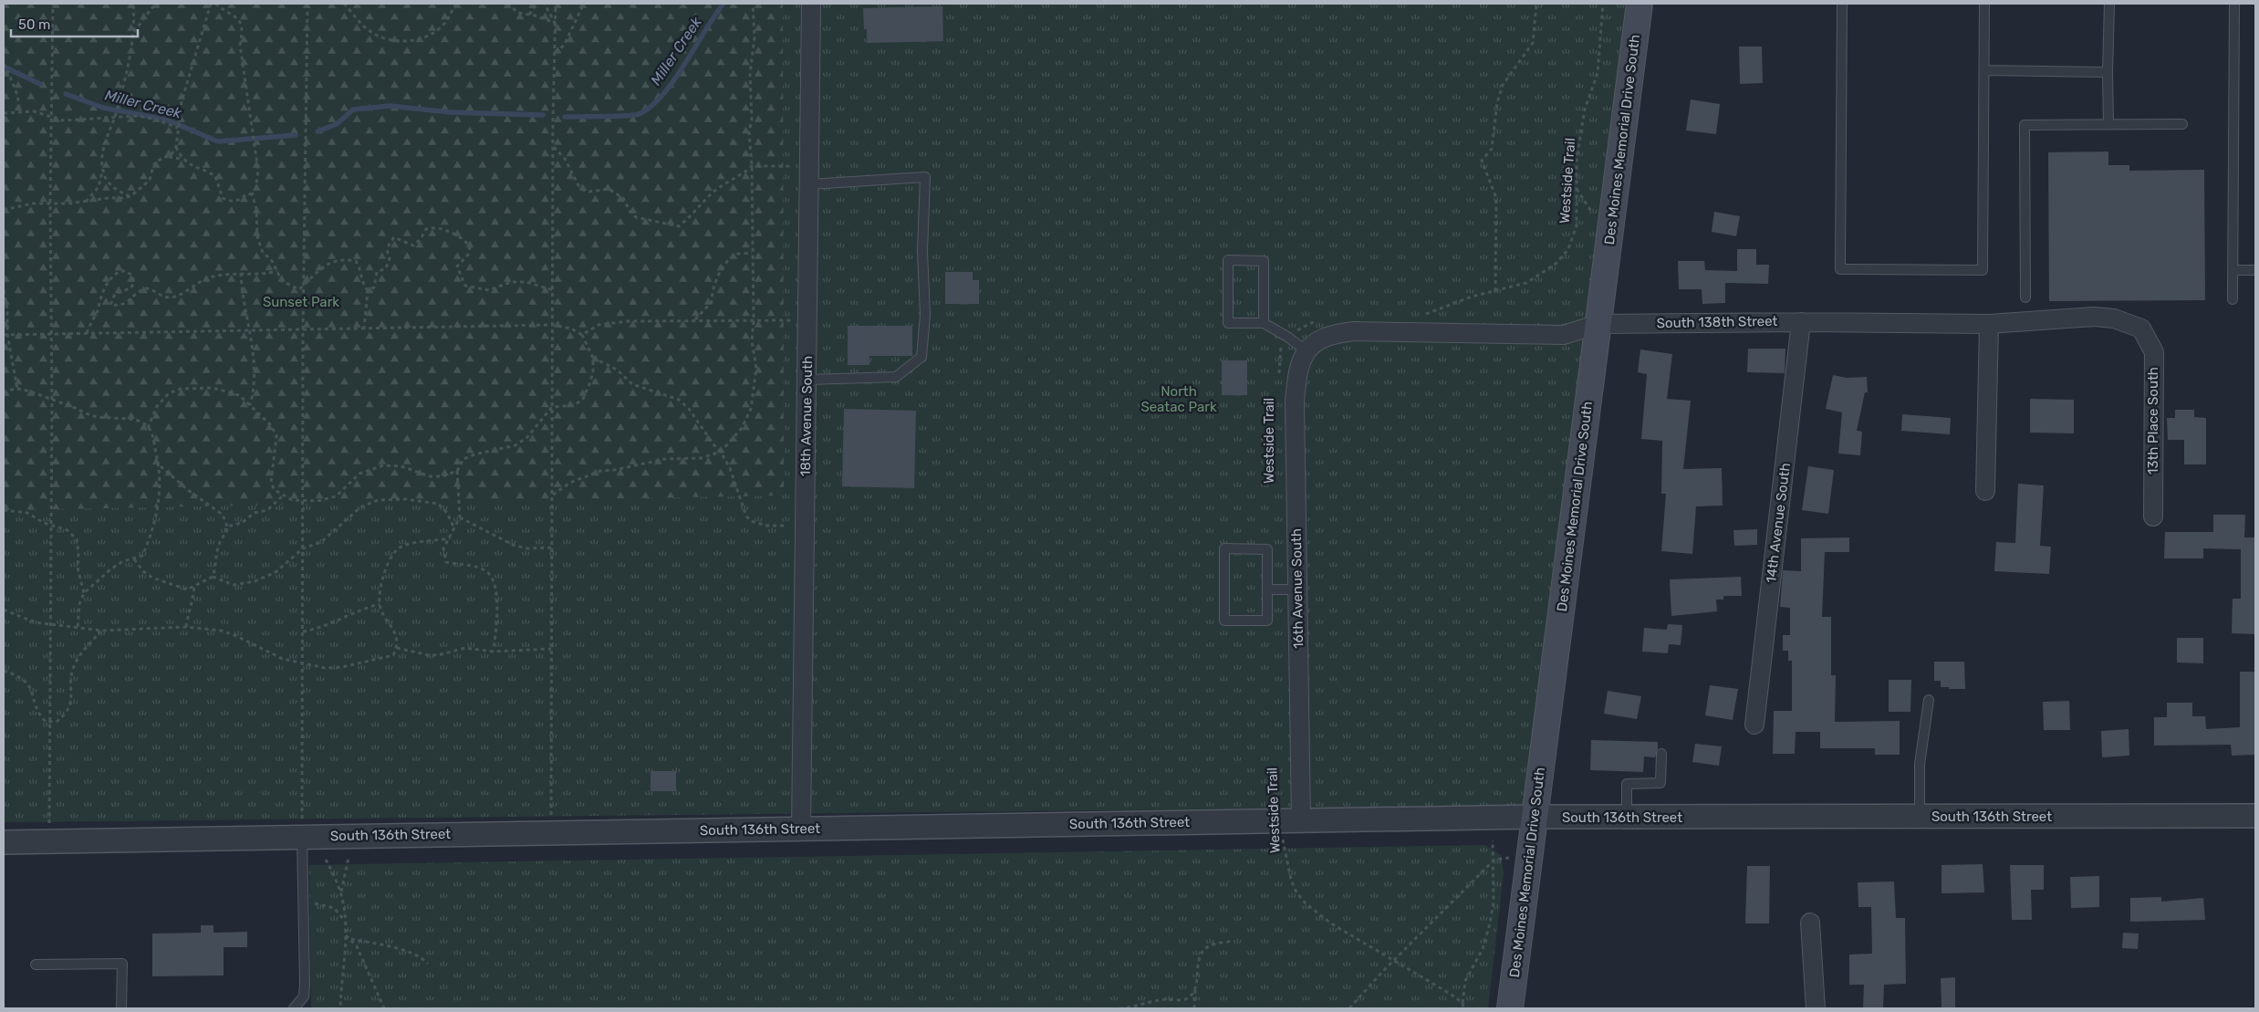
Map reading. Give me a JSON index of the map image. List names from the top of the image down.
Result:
{
  "streets": {
    "main road": ["Des Moines Memorial Drive South"],
    "street": [
      "South 138th Street",
      "18th Avenue South",
      "13th Place South",
      "14th Avenue South",
      "16th Avenue South",
      "South 136th Street"
    ],
    "path": ["Westside Trail"]
  },
  "crossings": [
    ["Des Moines Memorial Drive South", "South 138th Street"],
    ["Des Moines Memorial Drive South", "South 136th Street"],
    ["Westside Trail", "16th Avenue South"],
    ["Westside Trail", "South 136th Street"],
    ["South 138th Street", "13th Place South"],
    ["South 138th Street", "14th Avenue South"],
    ["South 138th Street", "16th Avenue South"],
    ["18th Avenue South", "South 136th Street"],
    ["16th Avenue South", "South 136th Street"]
  ],
  "water": ["Miller Creek"],
  "parks": ["Sunset Park", "North Seatac Park"],
  "scale_bar": "50 m"
}
